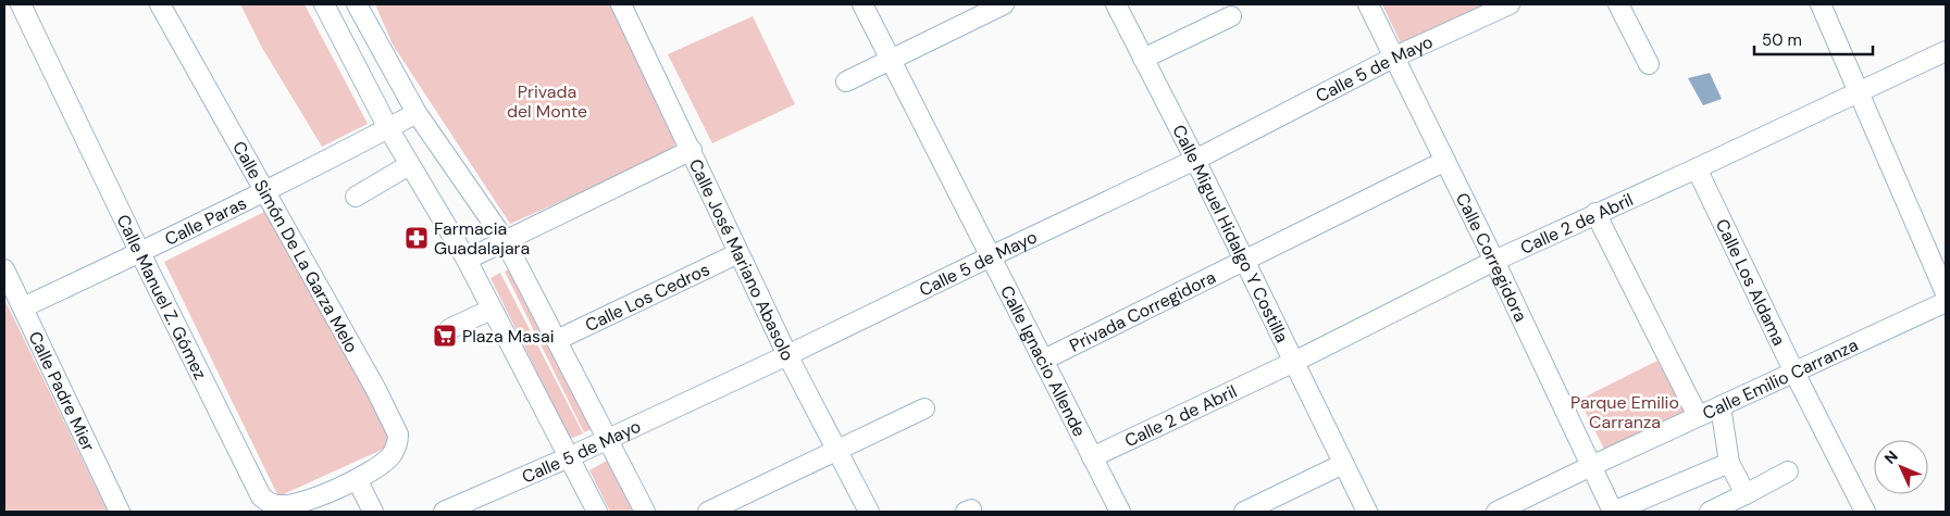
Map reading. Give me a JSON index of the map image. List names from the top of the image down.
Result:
{
  "streets": {
    "street": [
      "Calle 5 de Mayo",
      "Calle Paras",
      "Calle 2 de Abril",
      "Calle Miguel Hidalgo Y Costilla",
      "Calle Simón De La Garza Melo",
      "Calle Corregidora",
      "Calle José Mariano Abasolo",
      "Calle Los Aldama",
      "Calle Manuel Z. Gómez",
      "Calle Los Cedros",
      "Privada Corregidora",
      "Calle Ignacio Allende",
      "Calle Emilio Carranza",
      "Calle Padre Mier"
    ]
  },
  "crossings": [
    ["Calle 5 de Mayo", "Calle Miguel Hidalgo Y Costilla"],
    ["Calle 5 de Mayo", "Calle Corregidora"],
    ["Calle 5 de Mayo", "Calle José Mariano Abasolo"],
    ["Calle 5 de Mayo", "Calle Ignacio Allende"],
    ["Calle Paras", "Calle Simón De La Garza Melo"],
    ["Calle Paras", "Calle Manuel Z. Gómez"],
    ["Calle Paras", "Calle Padre Mier"],
    ["Calle 2 de Abril", "Calle Miguel Hidalgo Y Costilla"],
    ["Calle 2 de Abril", "Calle Corregidora"],
    ["Calle 2 de Abril", "Calle Los Aldama"],
    ["Calle 2 de Abril", "Calle Ignacio Allende"],
    ["Calle Miguel Hidalgo Y Costilla", "Privada Corregidora"],
    ["Calle Simón De La Garza Melo", "Calle Manuel Z. Gómez"],
    ["Calle Corregidora", "Privada Corregidora"],
    ["Calle Corregidora", "Calle Emilio Carranza"],
    ["Calle José Mariano Abasolo", "Calle Los Cedros"],
    ["Calle Los Aldama", "Calle Emilio Carranza"],
    ["Privada Corregidora", "Calle Ignacio Allende"]
  ],
  "parks": ["Privada del Monte", "Parque Emilio Carranza"],
  "places": {
    "pharmacy": ["Farmacia Guadalajara"],
    "supermarket": ["Plaza Masai"]
  },
  "scale_bar": "50 m",
  "north": "top left"
}
